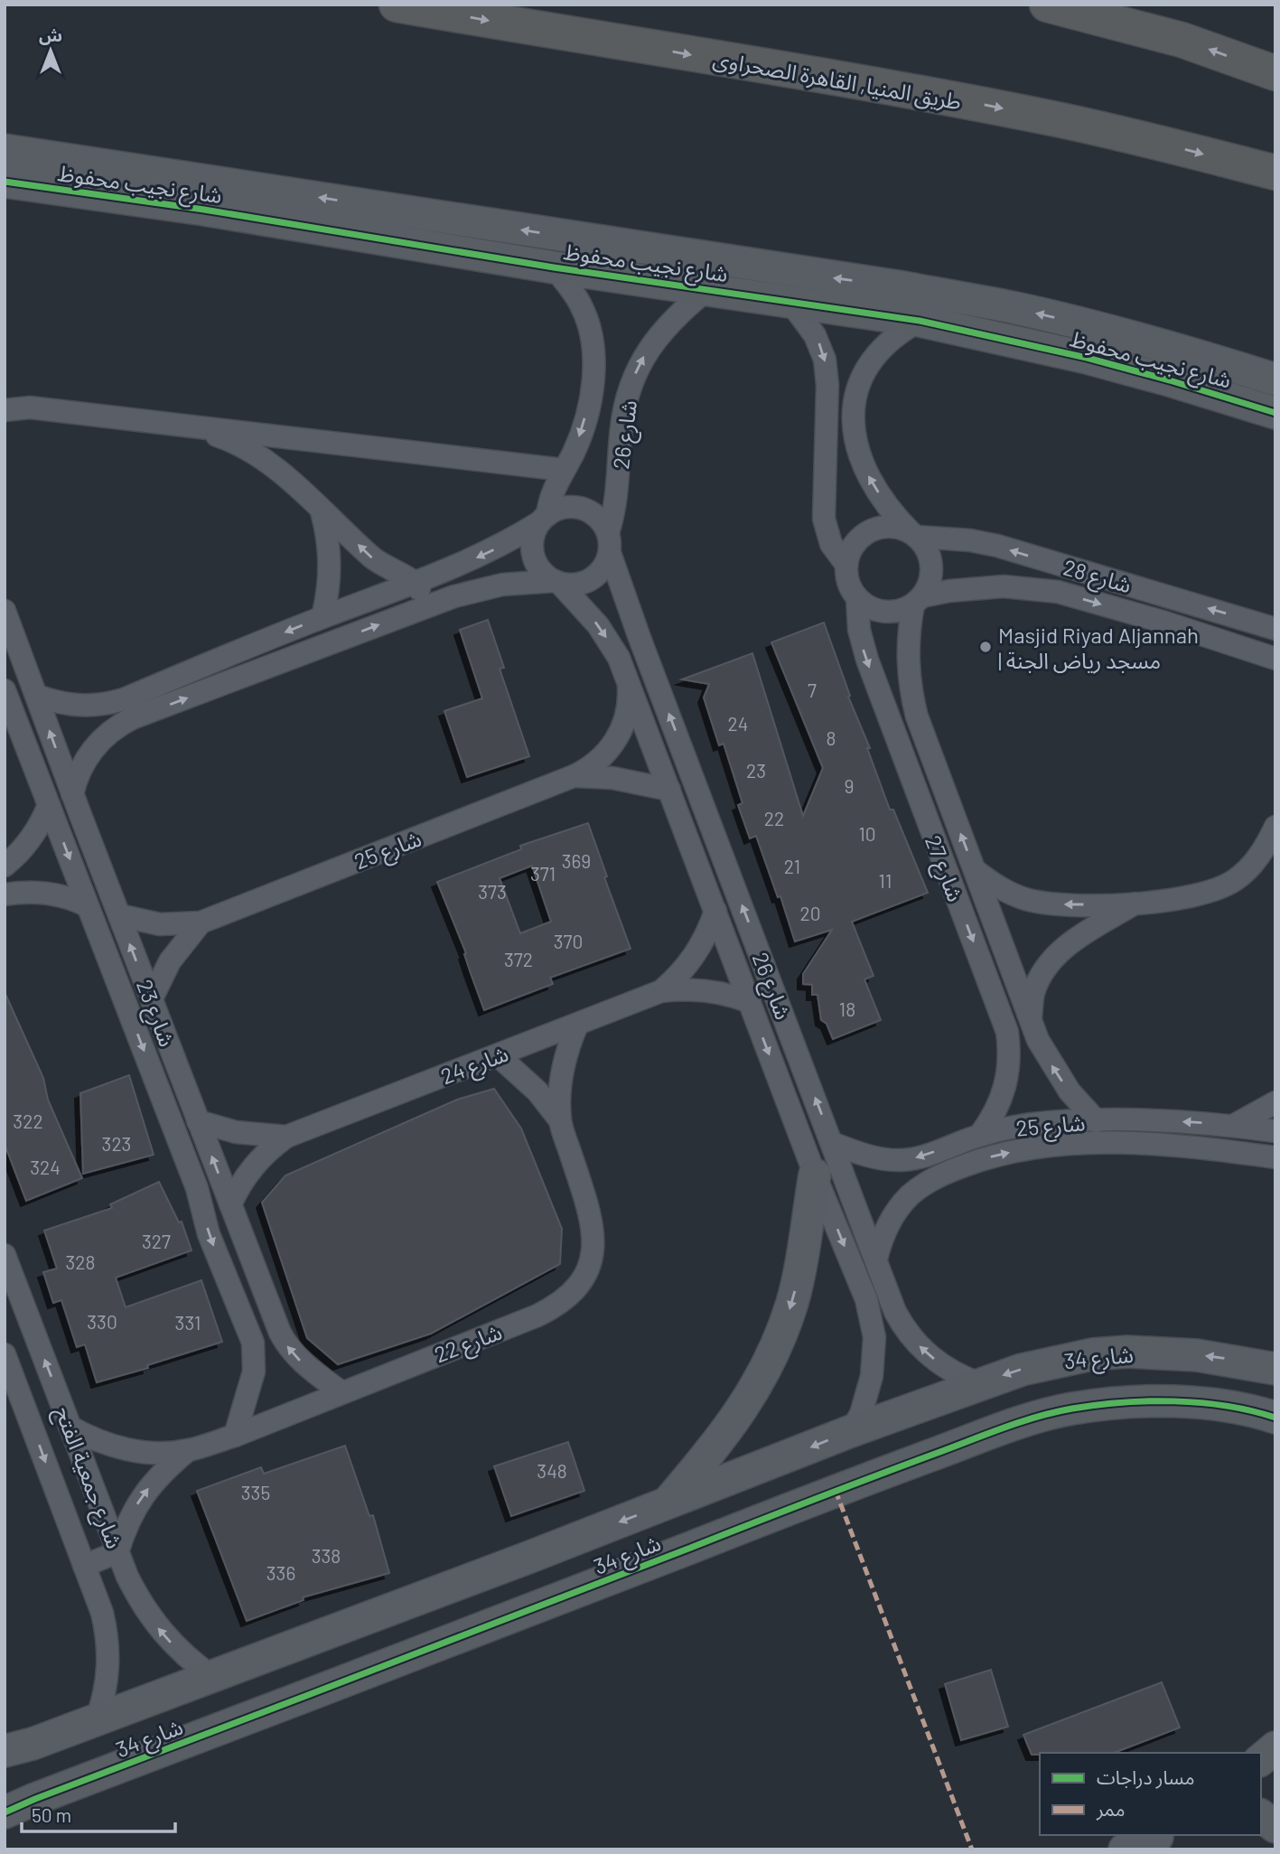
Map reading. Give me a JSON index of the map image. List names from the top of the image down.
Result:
{
  "streets": {
    "highway": ["طريق المنيا, القاهرة الصحراوى"],
    "street": [
      "شارع نجيب محفوظ",
      "شارع 26",
      "شارع 28",
      "شارع 25",
      "شارع 27",
      "شارع 23",
      "شارع 24",
      "شارع 22",
      "شارع 34",
      "شارع جمعية الفتح"
    ]
  },
  "crossings": [
    ["شارع نجيب محفوظ", "شارع 26"],
    ["شارع 26", "شارع 25"],
    ["شارع 26", "شارع 24"],
    ["شارع 26", "شارع 34"],
    ["شارع 28", "شارع 27"],
    ["شارع 25", "شارع 27"],
    ["شارع 25", "شارع 23"],
    ["شارع 23", "شارع 24"],
    ["شارع 23", "شارع 22"],
    ["شارع 24", "شارع 22"],
    ["شارع 22", "شارع جمعية الفتح"],
    ["شارع 34", "شارع جمعية الفتح"]
  ],
  "one_way": ["طريق المنيا, القاهرة الصحراوى"],
  "places": ["Masjid Riyad Aljannah | مسجد رياض الجنة"],
  "house_numbers": [
    "7",
    "24",
    "8",
    "23",
    "9",
    "22",
    "10",
    "369",
    "21",
    "371",
    "11",
    "373",
    "20",
    "370",
    "372",
    "18",
    "322",
    "323",
    "324",
    "327",
    "328",
    "330",
    "331",
    "348",
    "335",
    "338",
    "336"
  ],
  "legend": ["مسار دراجات", "ممر"],
  "scale_bar": "50 m",
  "north": "top"
}
